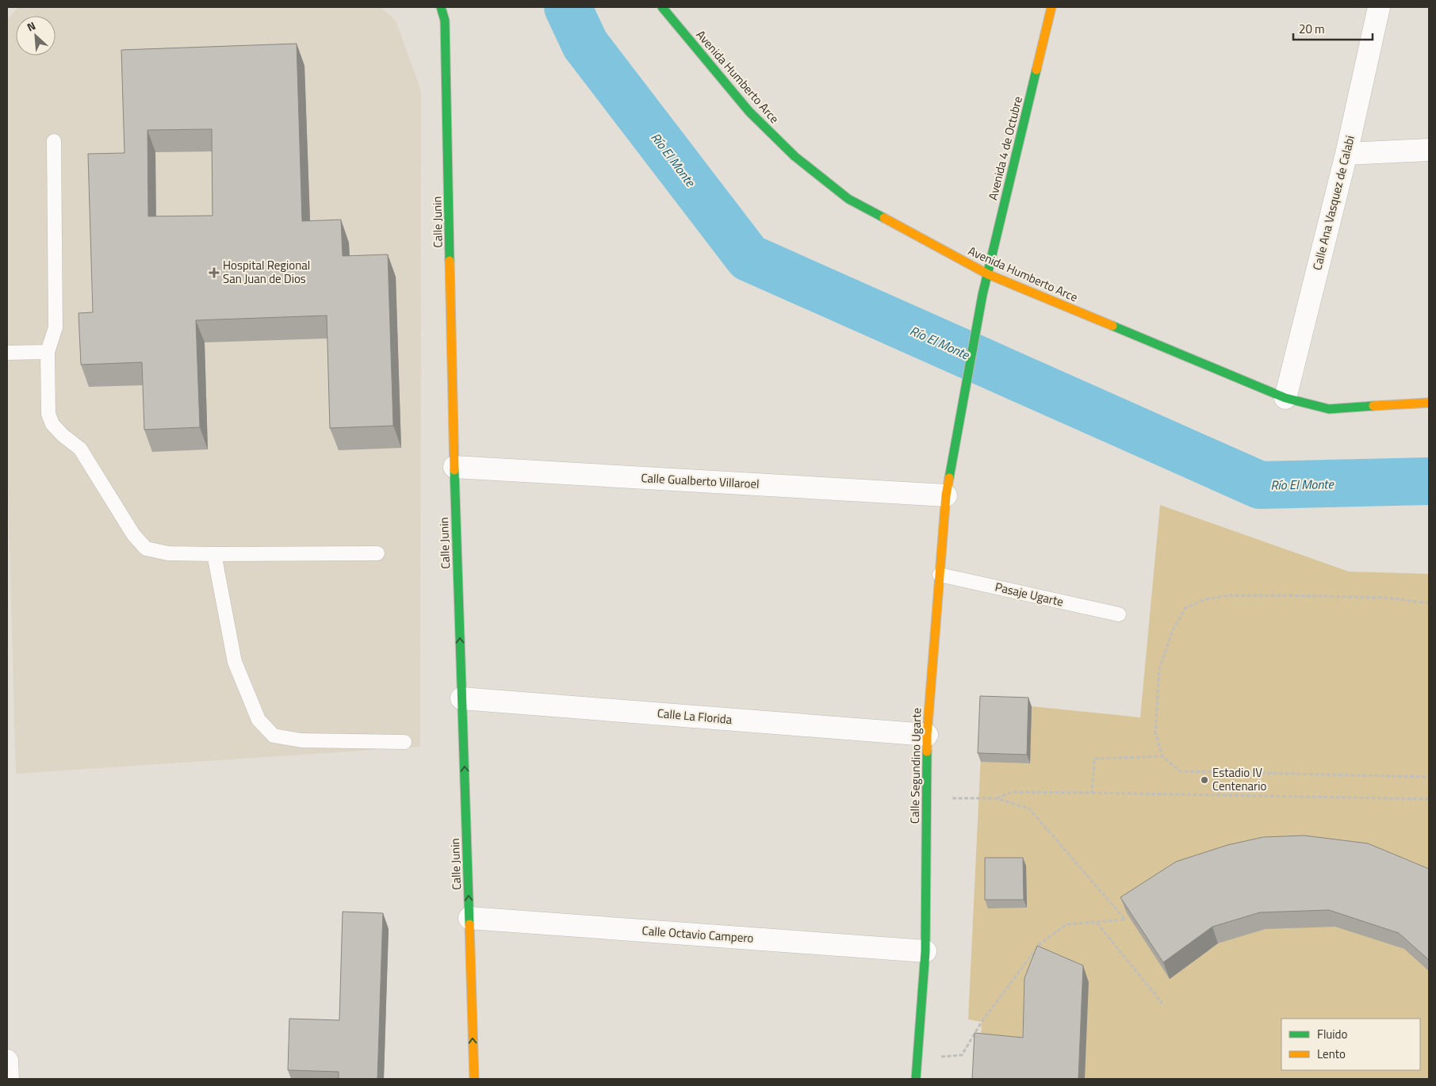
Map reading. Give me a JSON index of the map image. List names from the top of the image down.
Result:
{
  "streets": {
    "street": [
      "Avenida Humberto Arce",
      "Avenida 4 de Octubre",
      "Calle Ana Vasquez de Calabi",
      "Calle Junin",
      "Calle Gualberto Villaroel",
      "Calle La Florida",
      "Calle Segundino Ugarte",
      "Calle Octavio Campero"
    ],
    "lane": ["Pasaje Ugarte"]
  },
  "crossings": [
    ["Avenida Humberto Arce", "Avenida 4 de Octubre"],
    ["Avenida Humberto Arce", "Calle Ana Vasquez de Calabi"],
    ["Avenida 4 de Octubre", "Calle Segundino Ugarte"],
    ["Calle Junin", "Calle Gualberto Villaroel"],
    ["Calle Junin", "Calle La Florida"],
    ["Calle Junin", "Calle Octavio Campero"],
    ["Calle Gualberto Villaroel", "Calle Segundino Ugarte"],
    ["Pasaje Ugarte", "Calle Segundino Ugarte"],
    ["Calle La Florida", "Calle Segundino Ugarte"],
    ["Calle Segundino Ugarte", "Calle Octavio Campero"]
  ],
  "one_way": ["Calle Junin"],
  "water": ["Río El Monte"],
  "places": {
    "health": ["Hospital Regional San Juan de Dios"],
    "other": ["Estadio IV Centenario"]
  },
  "legend": ["Fluido", "Lento"],
  "scale_bar": "20 m",
  "north": "top left"
}
